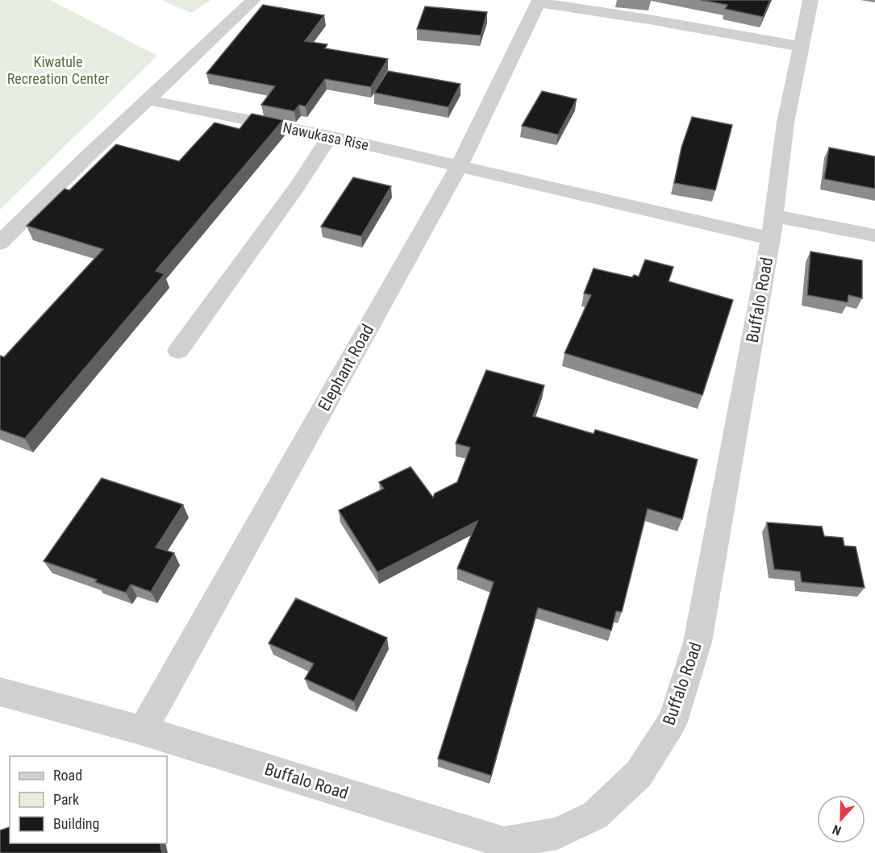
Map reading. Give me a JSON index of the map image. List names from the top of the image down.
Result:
{
  "streets": {
    "street": ["Nawukasa Rise", "Buffalo Road", "Elephant Road"]
  },
  "crossings": [
    ["Nawukasa Rise", "Buffalo Road"],
    ["Nawukasa Rise", "Elephant Road"],
    ["Buffalo Road", "Elephant Road"]
  ],
  "parks": ["Kiwatule Recreation Center"],
  "legend": ["Road", "Park", "Building"],
  "north": "bottom"
}
